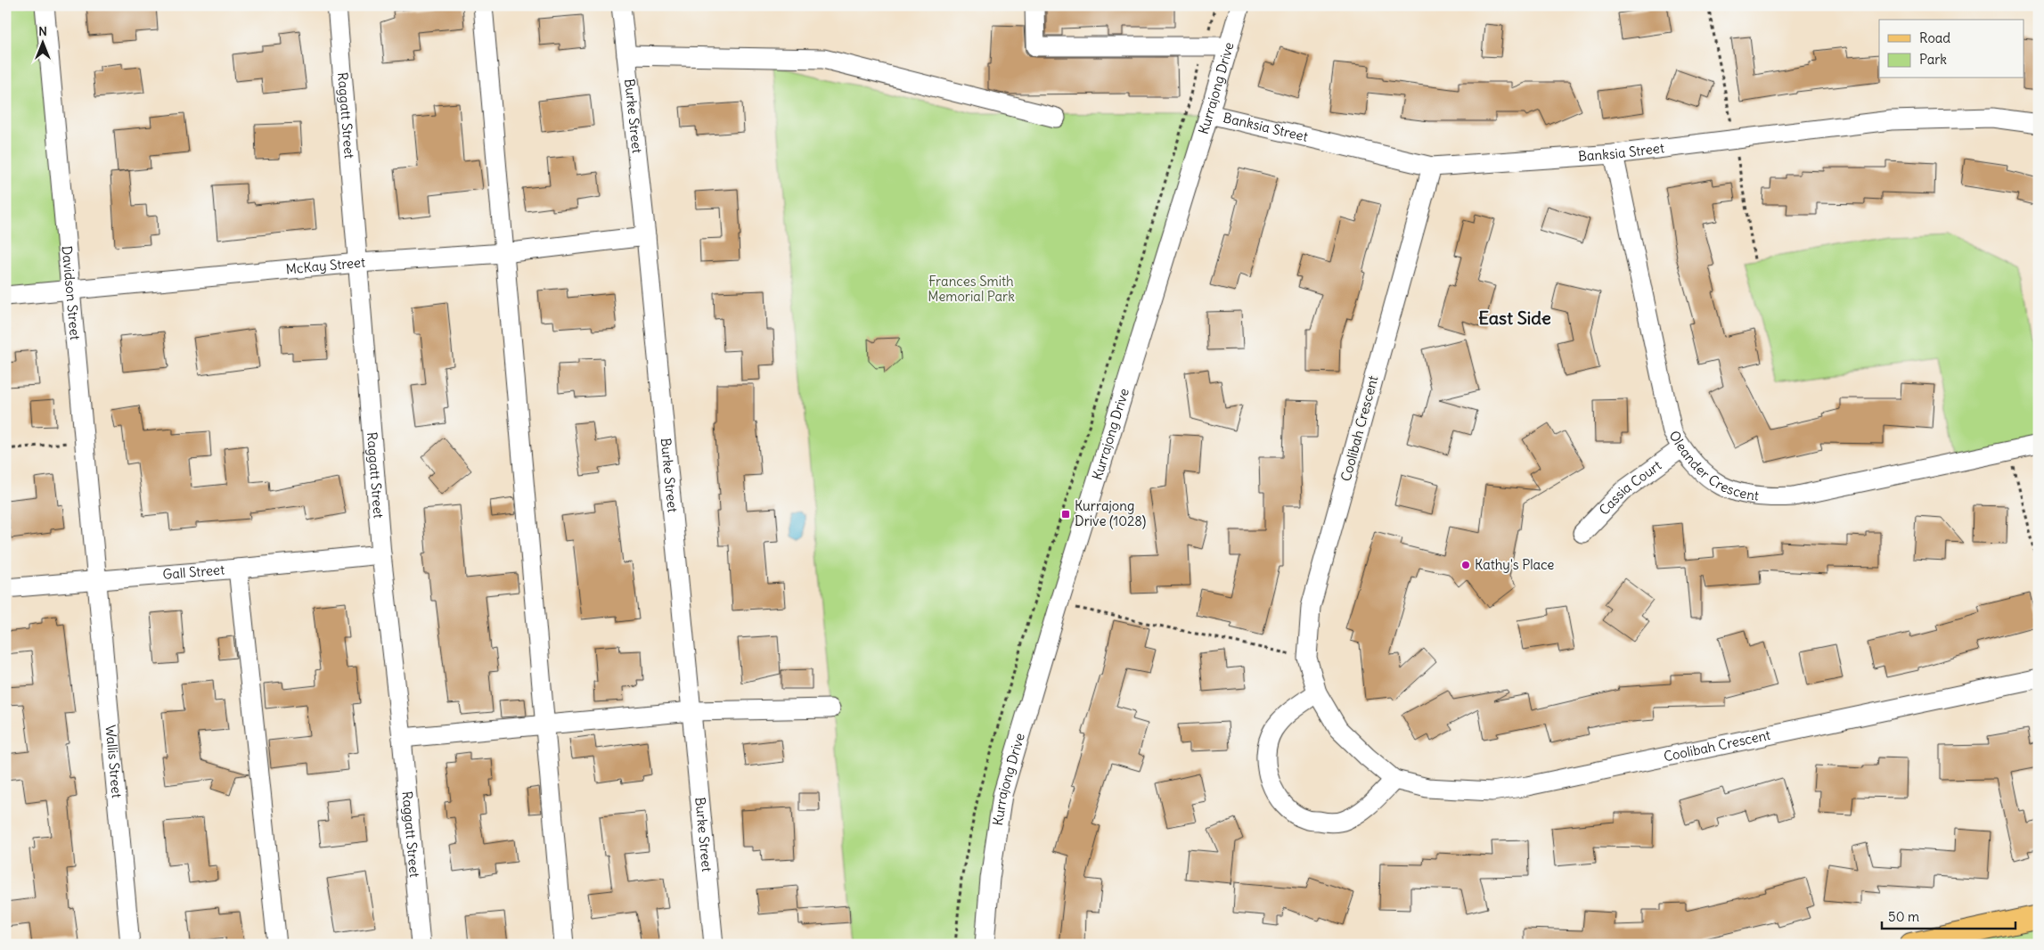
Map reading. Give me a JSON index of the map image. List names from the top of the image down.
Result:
{
  "streets": {
    "street": [
      "Kurrajong Drive",
      "Raggatt Street",
      "Burke Street",
      "Banksia Street",
      "McKay Street",
      "Davidson Street",
      "Coolibah Crescent",
      "Oleander Crescent",
      "Cassia Court",
      "Gall Street",
      "Wallis Street"
    ]
  },
  "crossings": [
    ["Kurrajong Drive", "Banksia Street"],
    ["Raggatt Street", "McKay Street"],
    ["Raggatt Street", "Gall Street"],
    ["Burke Street", "McKay Street"],
    ["Banksia Street", "Coolibah Crescent"],
    ["Banksia Street", "Oleander Crescent"],
    ["McKay Street", "Davidson Street"],
    ["Davidson Street", "Gall Street"],
    ["Davidson Street", "Wallis Street"],
    ["Oleander Crescent", "Cassia Court"],
    ["Gall Street", "Wallis Street"]
  ],
  "districts": ["East Side"],
  "parks": ["Frances Smith Memorial Park"],
  "places": {
    "transit": ["Kurrajong Drive (1028)"],
    "other": ["Kathy's Place"]
  },
  "legend": ["Road", "Park"],
  "scale_bar": "50 m",
  "north": "top"
}
